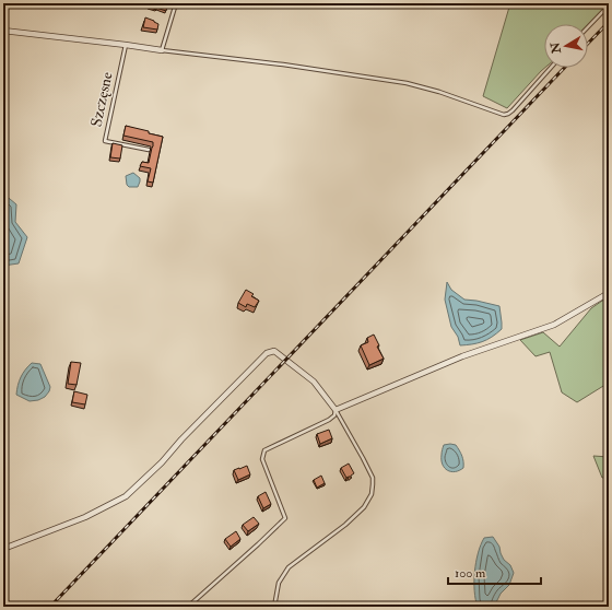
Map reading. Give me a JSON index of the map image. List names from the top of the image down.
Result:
{
  "streets": {
    "lane": ["Szczęsne"]
  },
  "scale_bar": "100 m",
  "north": "left"
}
